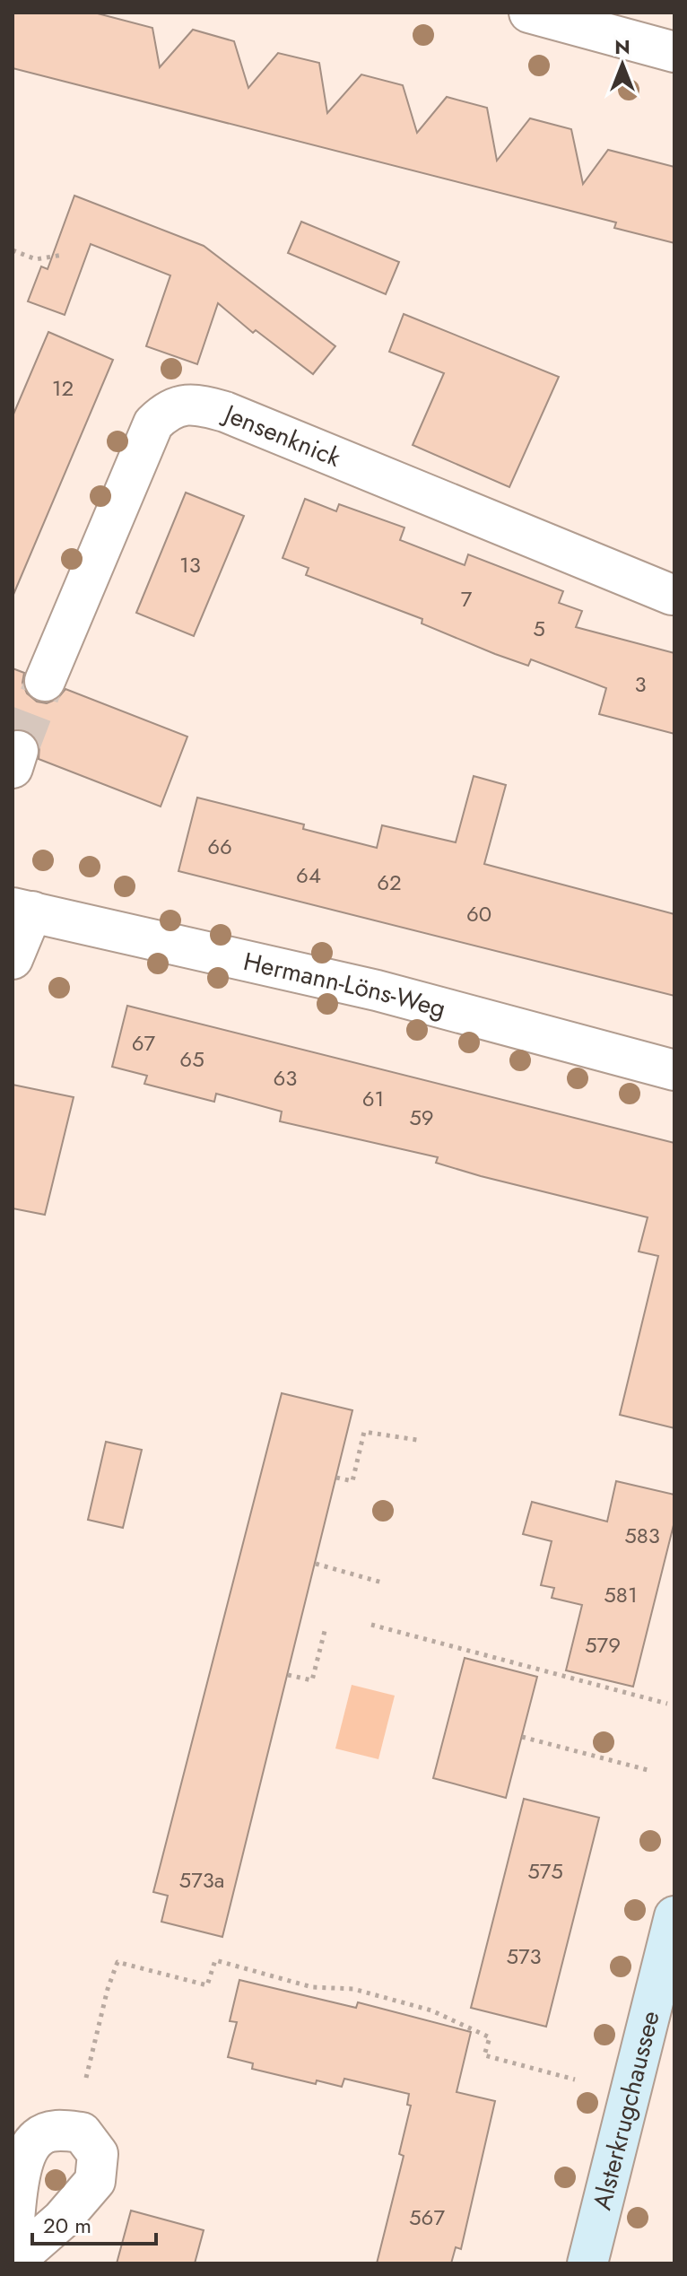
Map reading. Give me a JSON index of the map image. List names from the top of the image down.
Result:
{
  "streets": {
    "main road": ["Alsterkrugchaussee"],
    "street": ["Jensenknick", "Hermann-Löns-Weg"]
  },
  "house_numbers": [
    "12",
    "13",
    "7",
    "5",
    "3",
    "66",
    "64",
    "62",
    "60",
    "67",
    "65",
    "63",
    "61",
    "59",
    "583",
    "581",
    "579",
    "575",
    "573a",
    "573",
    "567"
  ],
  "scale_bar": "20 m",
  "north": "top"
}
